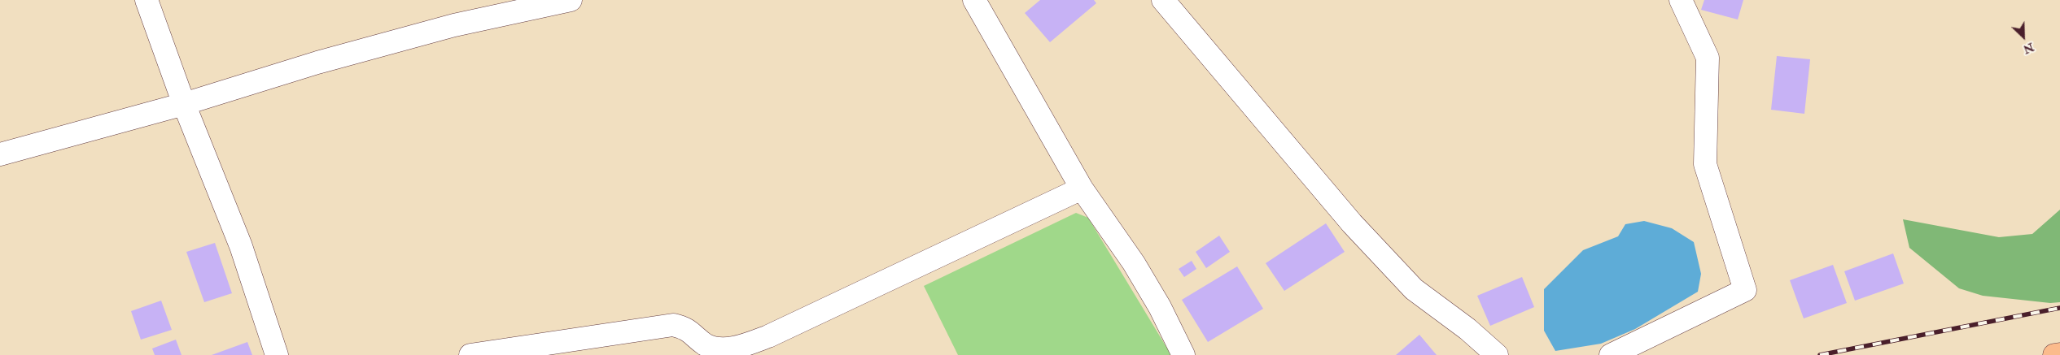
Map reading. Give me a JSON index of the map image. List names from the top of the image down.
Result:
{
  "north": "bottom right"
}
